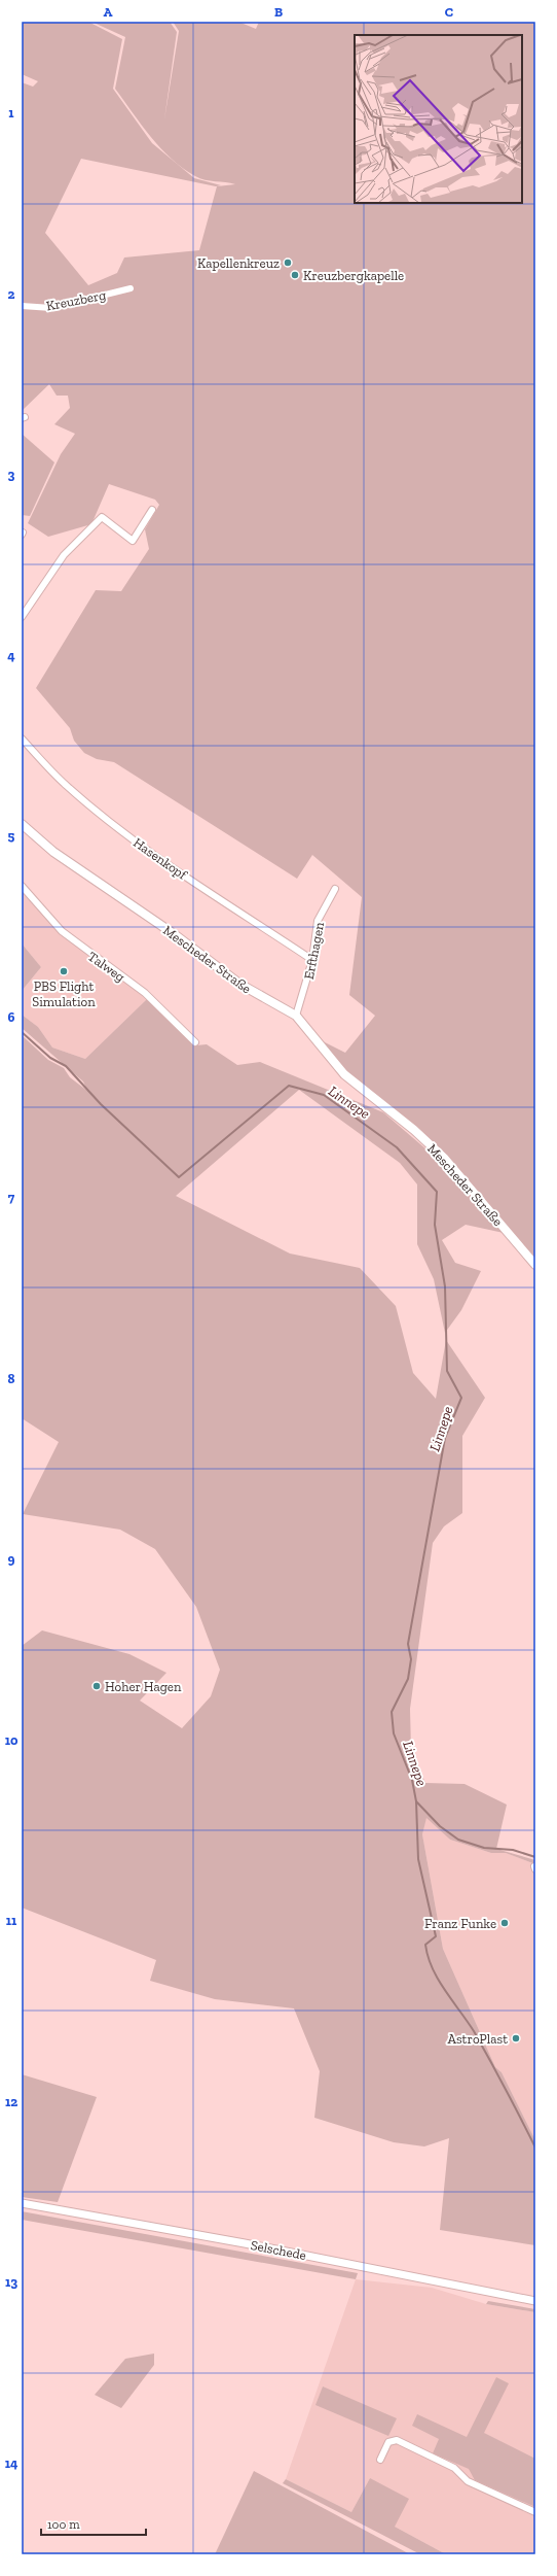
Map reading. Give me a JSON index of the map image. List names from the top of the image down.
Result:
{
  "streets": {
    "main road": ["Mescheder Straße"],
    "street": [
      "Kreuzberg",
      "Hasenkopf",
      "Erfthagen",
      "Talweg",
      "Selschede"
    ]
  },
  "crossings": [
    ["Hasenkopf", "Erfthagen"],
    ["Erfthagen", "Mescheder Straße"]
  ],
  "water": ["Linnepe"],
  "places": [
    "Kapellenkreuz",
    "Kreuzbergkapelle",
    "PBS Flight Simulation",
    "Hoher Hagen",
    "Franz Funke",
    "AstroPlast"
  ],
  "scale_bar": "100 m",
  "grid": {
    "columns": ["A", "B", "C"],
    "rows": [
      "1",
      "2",
      "3",
      "4",
      "5",
      "6",
      "7",
      "8",
      "9",
      "10",
      "11",
      "12",
      "13",
      "14"
    ]
  }
}
